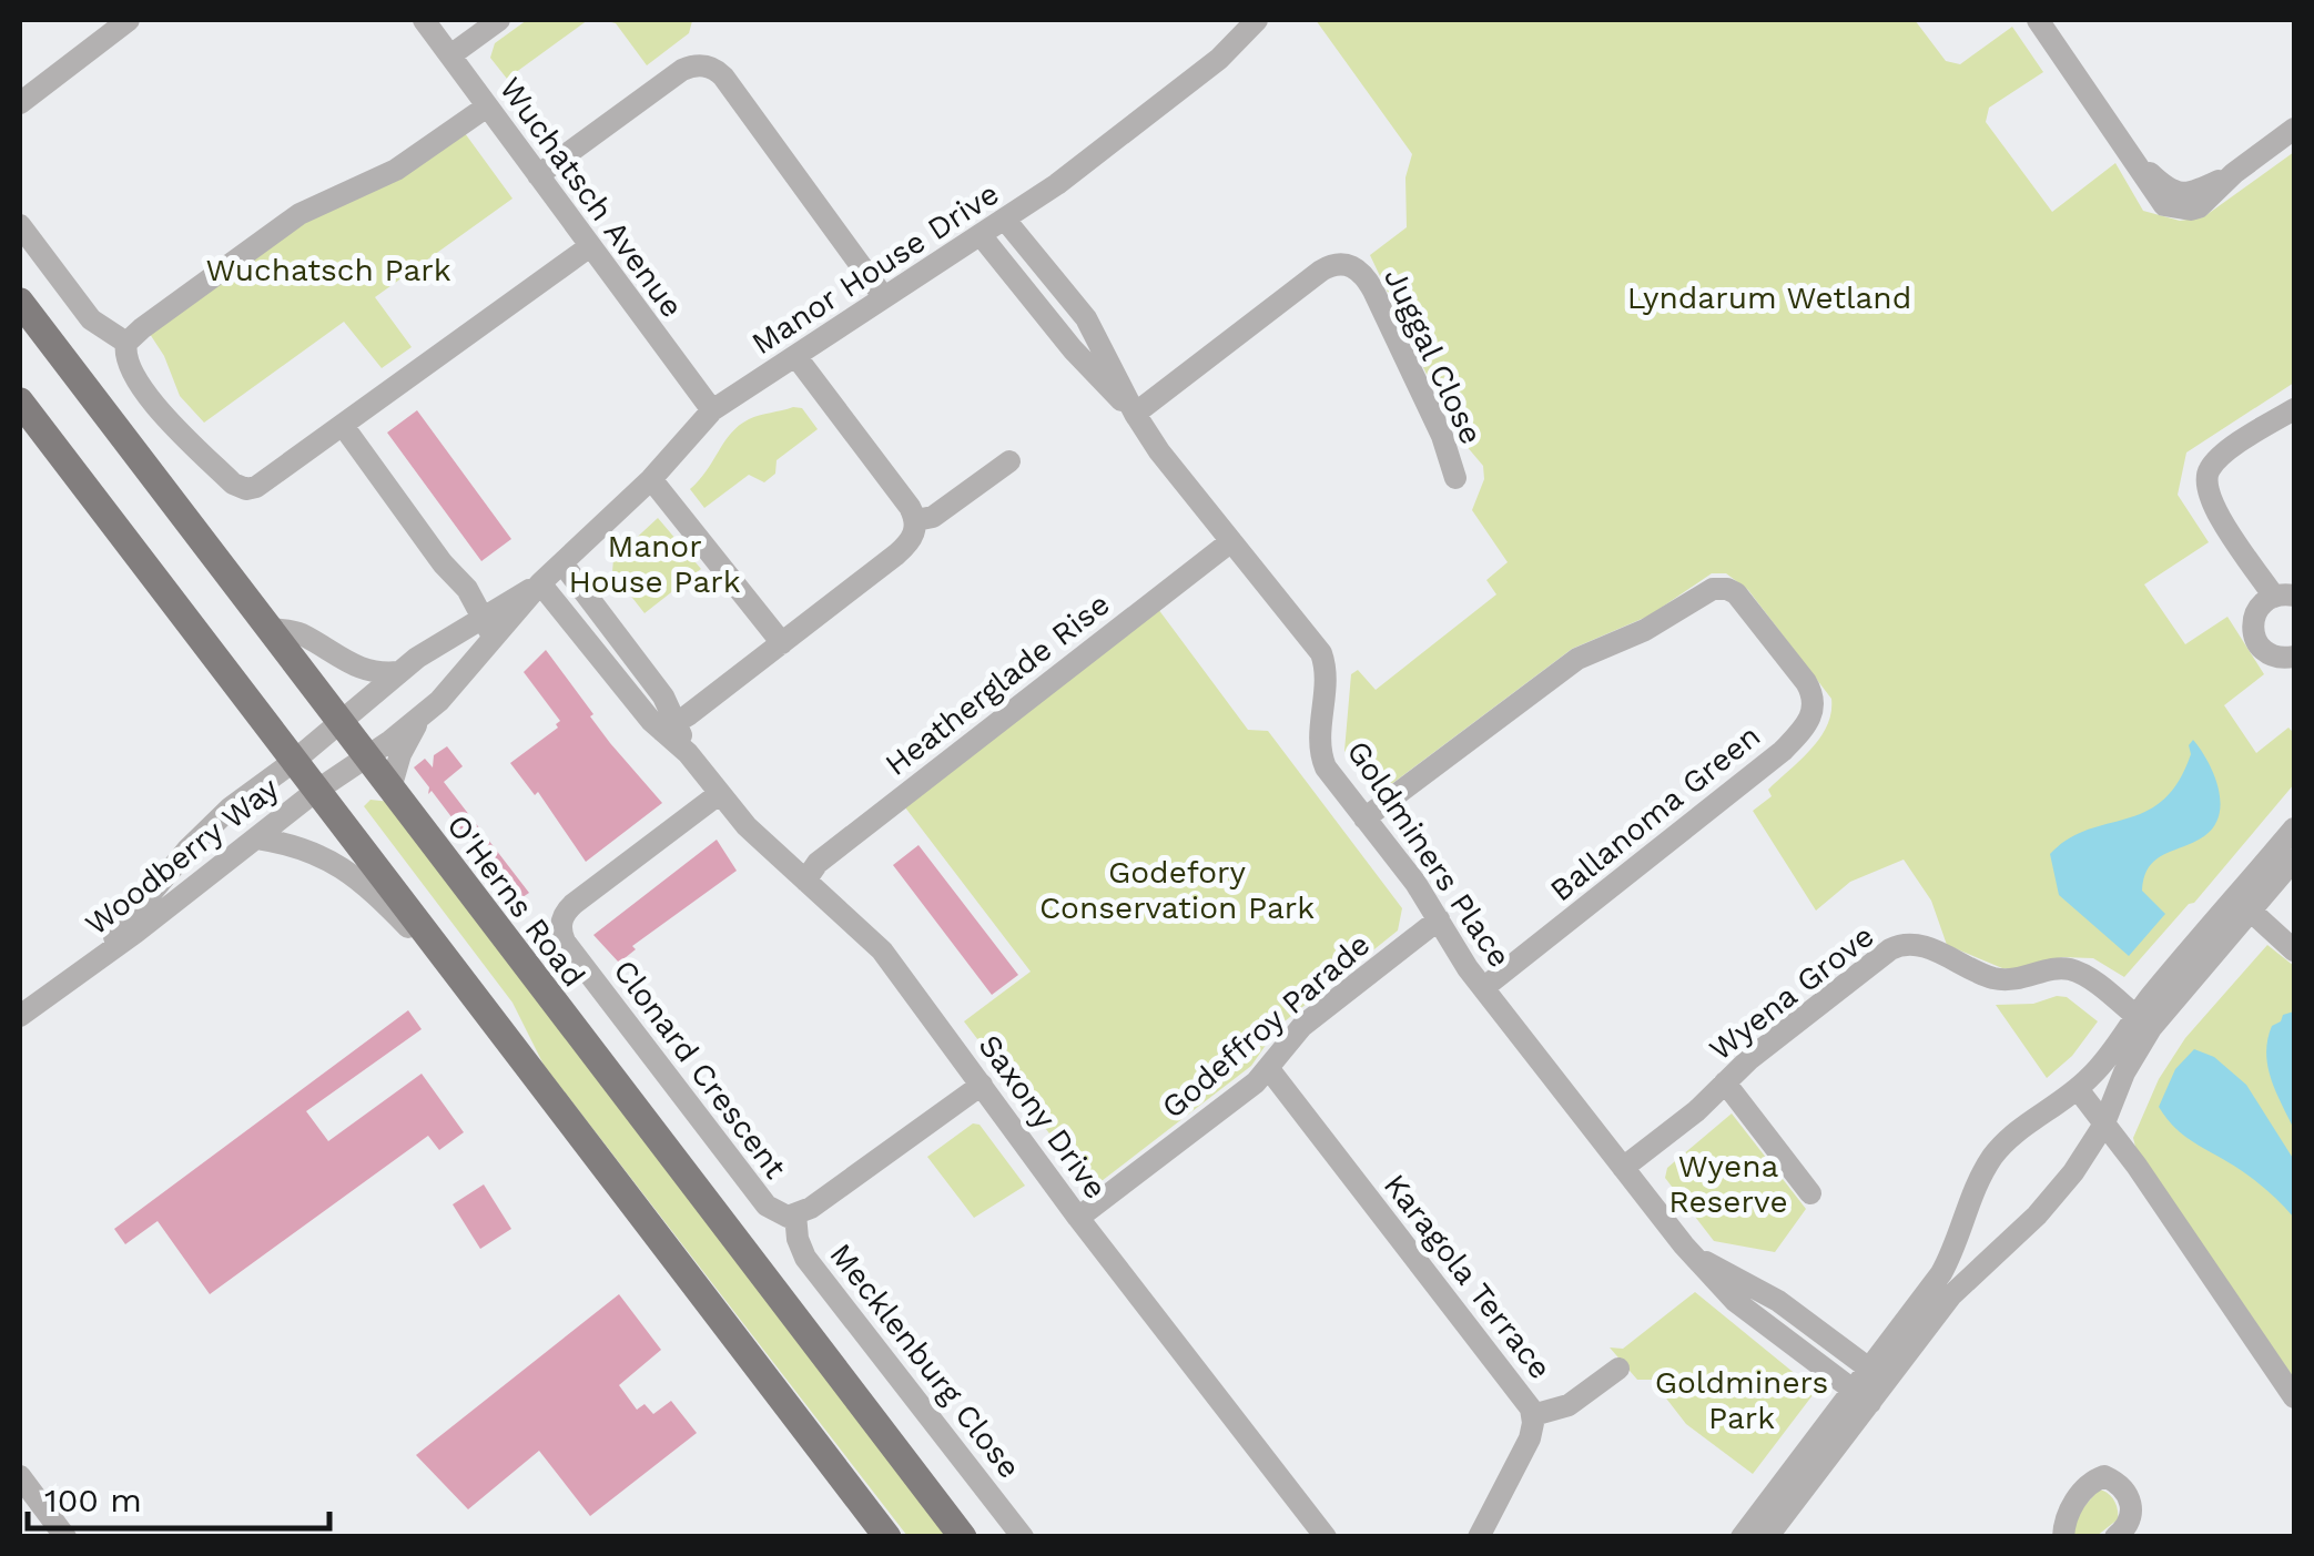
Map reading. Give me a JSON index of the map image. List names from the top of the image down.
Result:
{
  "streets": {
    "main road": ["O'Herns Road"],
    "street": [
      "Wuchatsch Avenue",
      "Manor House Drive",
      "Juggal Close",
      "Heatherglade Rise",
      "Ballanoma Green",
      "Goldminers Place",
      "Woodberry Way",
      "Wyena Grove",
      "Godeffroy Parade",
      "Clonard Crescent",
      "Saxony Drive",
      "Karagola Terrace",
      "Mecklenburg Close"
    ]
  },
  "crossings": [
    ["Wuchatsch Avenue", "Manor House Drive"],
    ["Manor House Drive", "Goldminers Place"],
    ["Manor House Drive", "Woodberry Way"],
    ["Manor House Drive", "O'Herns Road"],
    ["Manor House Drive", "Saxony Drive"],
    ["Juggal Close", "Goldminers Place"],
    ["Heatherglade Rise", "Goldminers Place"],
    ["Heatherglade Rise", "Saxony Drive"],
    ["Ballanoma Green", "Goldminers Place"],
    ["Goldminers Place", "Wyena Grove"],
    ["Goldminers Place", "Godeffroy Parade"],
    ["Godeffroy Parade", "Saxony Drive"],
    ["Godeffroy Parade", "Karagola Terrace"],
    ["Clonard Crescent", "Saxony Drive"],
    ["Clonard Crescent", "Mecklenburg Close"]
  ],
  "parks": [
    "Wuchatsch Park",
    "Lyndarum Wetland",
    "Manor House Park",
    "Godefory Conservation Park",
    "Wyena Reserve",
    "Goldminers Park"
  ],
  "scale_bar": "100 m"
}
